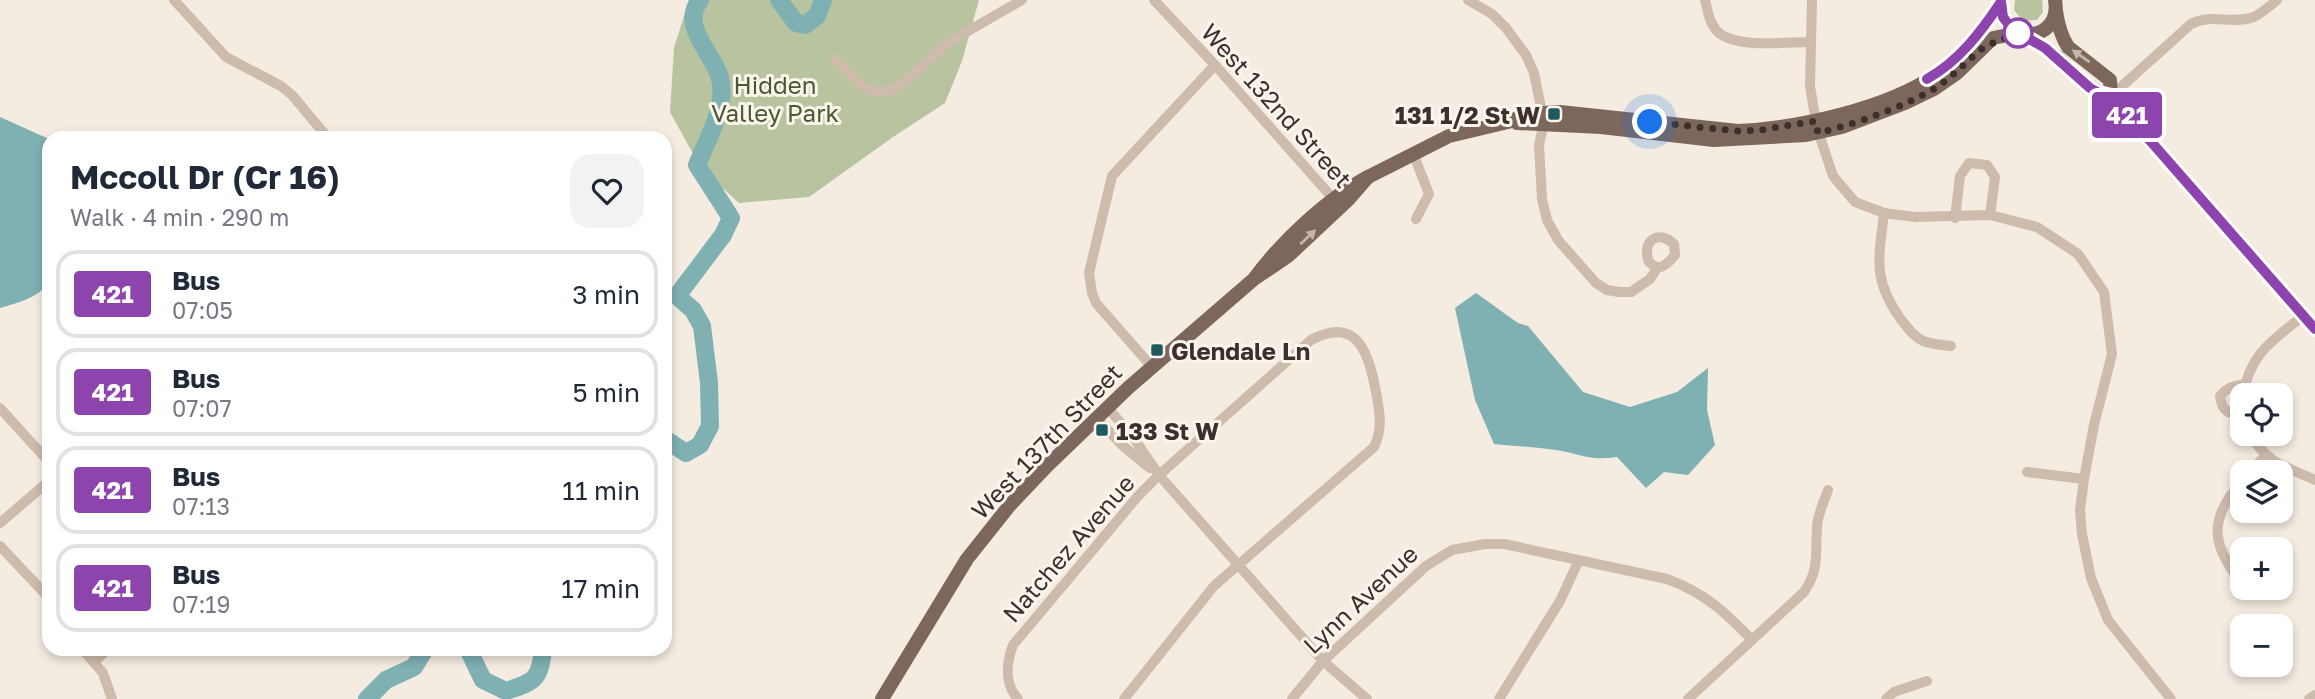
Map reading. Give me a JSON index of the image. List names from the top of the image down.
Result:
{
  "streets": {
    "main road": ["West 137th Street"],
    "street": ["West 132nd Street", "Natchez Avenue", "Lynn Avenue"]
  },
  "crossings": [
    ["West 132nd Street", "West 137th Street"]
  ],
  "parks": ["Hidden Valley Park"],
  "places": {
    "transit": ["131 1/2 St W", "Glendale Ln", "133 St W"]
  },
  "lines": ["bus line 421"],
  "page": {
    "on_map": "421",
    "heading": ["Mccoll Dr (Cr 16)", "Walk · 4 min · 290 m"],
    "list": [
      {
        "mark": "421",
        "name": "Bus",
        "note": "07:05",
        "value": "3 min"
      },
      {
        "mark": "421",
        "name": "Bus",
        "note": "07:07",
        "value": "5 min"
      },
      {
        "mark": "421",
        "name": "Bus",
        "note": "07:13",
        "value": "11 min"
      },
      {
        "mark": "421",
        "name": "Bus",
        "note": "07:19",
        "value": "17 min"
      }
    ],
    "map_buttons": ["+", "−"]
  }
}
